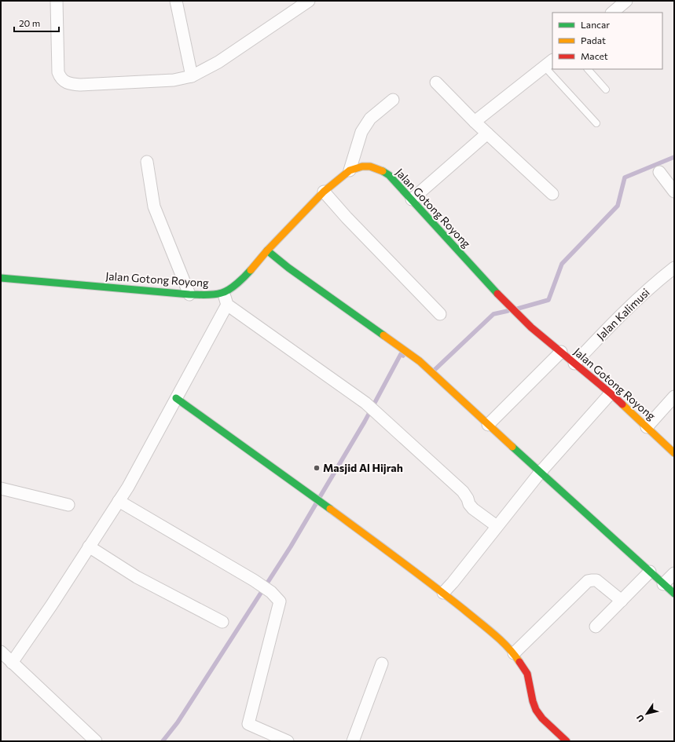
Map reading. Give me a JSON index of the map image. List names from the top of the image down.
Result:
{
  "streets": {
    "street": ["Jalan Gotong Royong", "Jalan Kalimusi"]
  },
  "crossings": [
    ["Jalan Gotong Royong", "Jalan Kalimusi"]
  ],
  "places": ["Masjid Al Hijrah"],
  "legend": ["Lancar", "Padat", "Macet"],
  "scale_bar": "20 m",
  "north": "bottom left"
}
